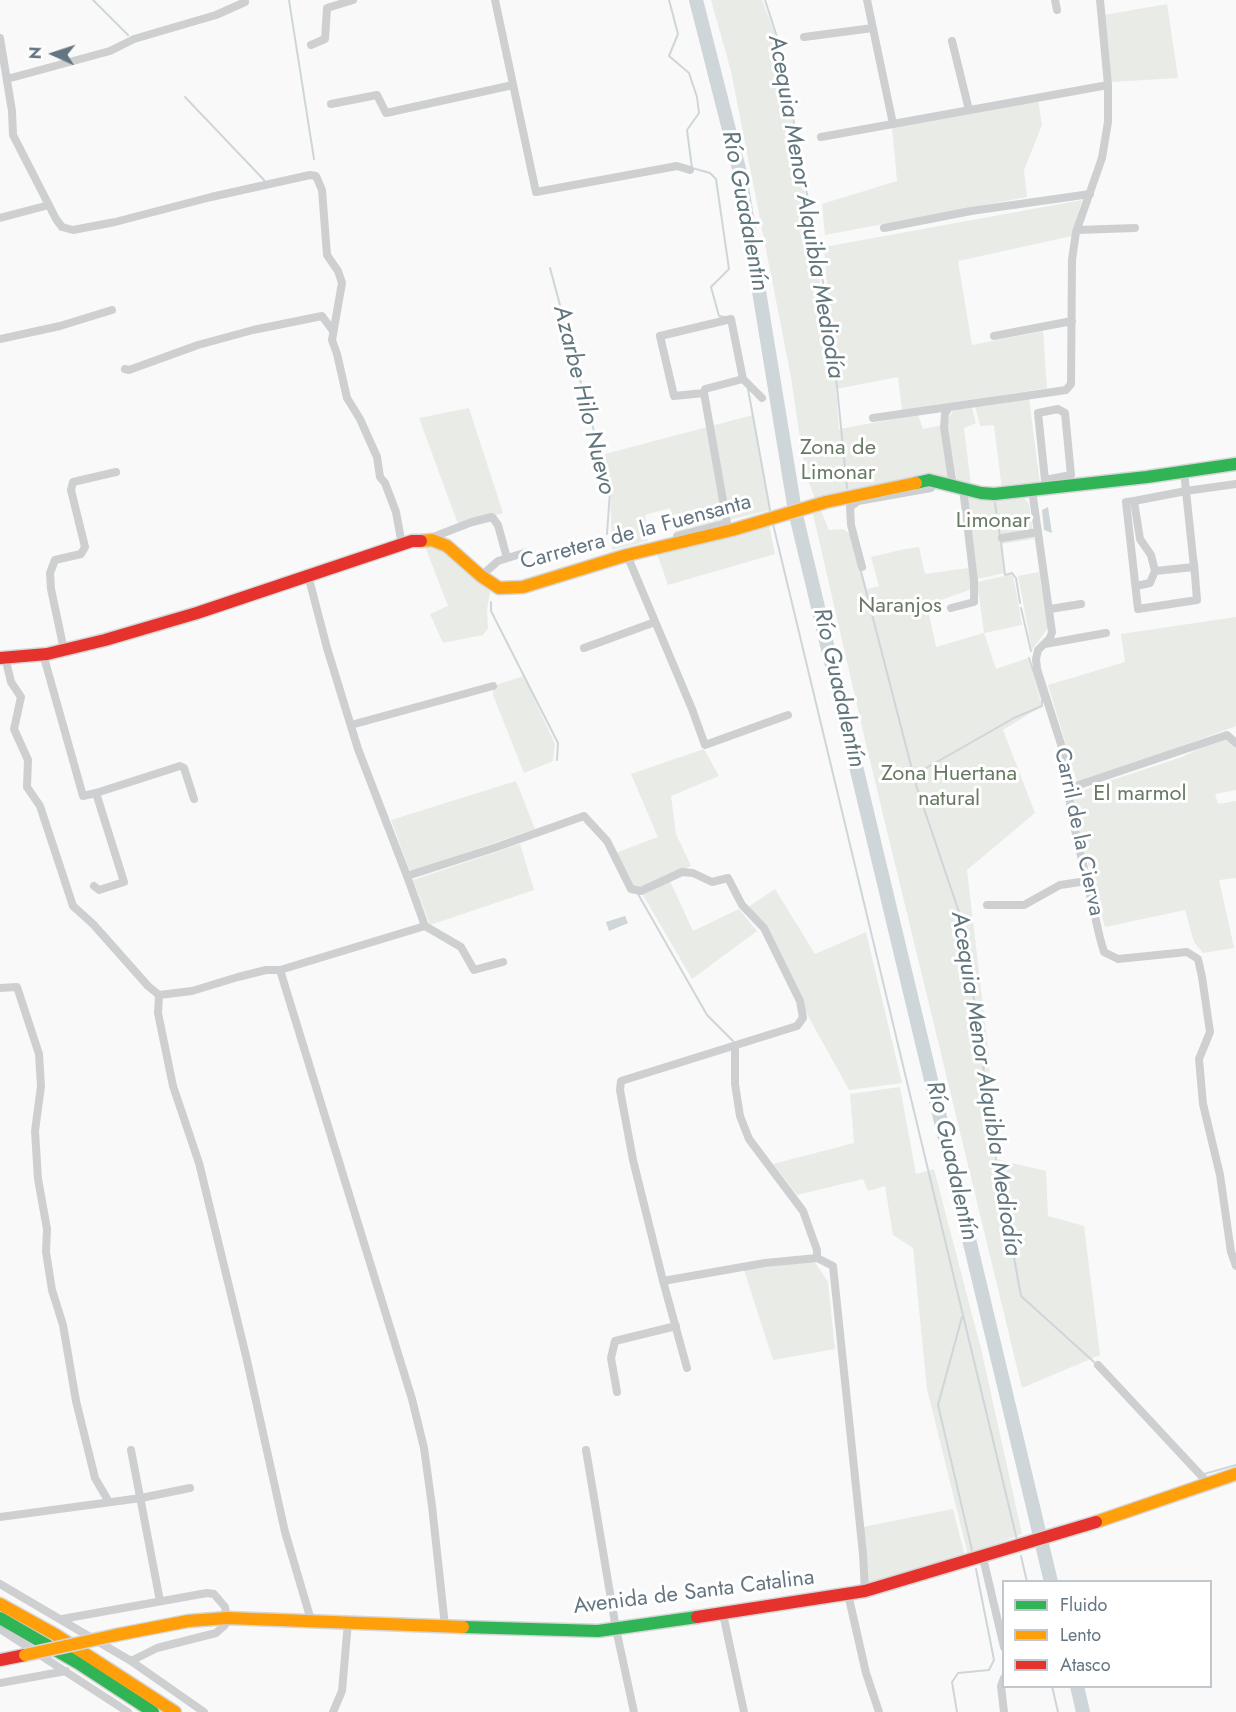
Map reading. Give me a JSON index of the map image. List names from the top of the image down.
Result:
{
  "streets": {
    "main road": ["Carretera de la Fuensanta", "Avenida de Santa Catalina"],
    "street": ["Carril de la Cierva"]
  },
  "crossings": [
    ["Carretera de la Fuensanta", "Carril de la Cierva"]
  ],
  "water": ["Acequia Menor Alquibla Mediodía", "Río Guadalentín", "Azarbe Hilo Nuevo"],
  "parks": [
    "Zona de Limonar",
    "Limonar",
    "Naranjos",
    "Zona Huertana natural",
    "El marmol"
  ],
  "legend": ["Fluido", "Lento", "Atasco"],
  "north": "left"
}
